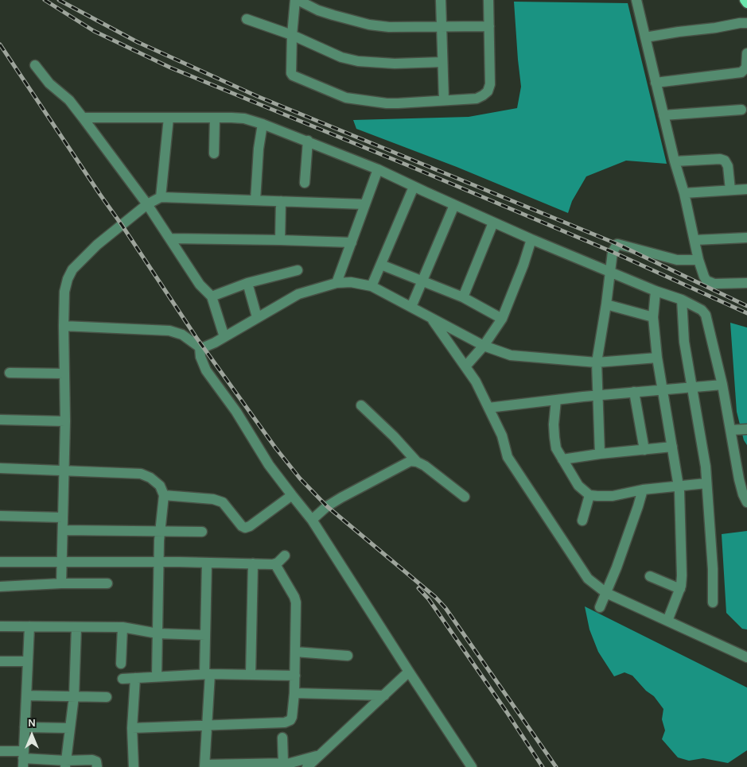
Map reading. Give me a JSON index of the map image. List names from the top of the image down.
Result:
{
  "north": "top"
}
